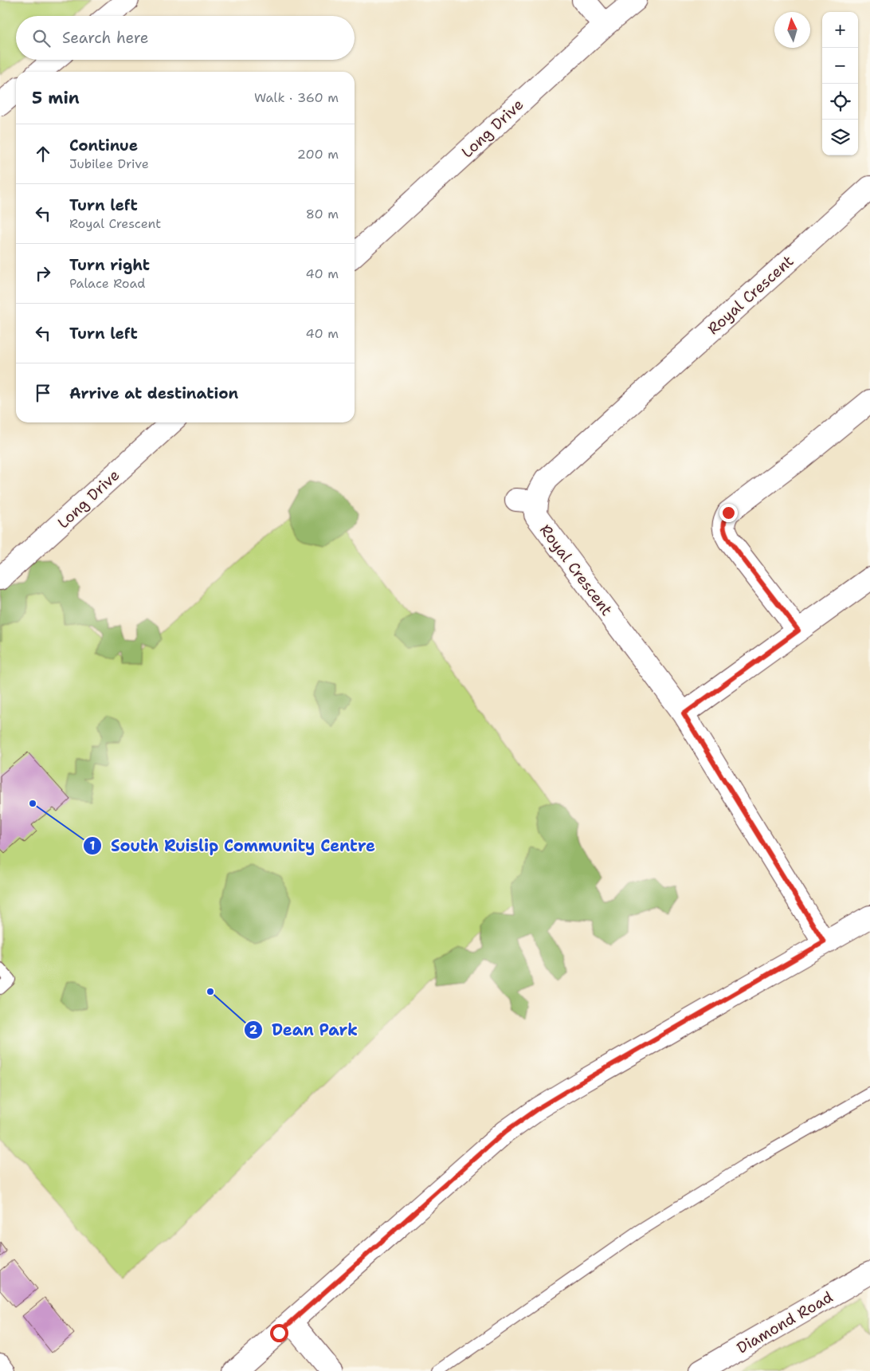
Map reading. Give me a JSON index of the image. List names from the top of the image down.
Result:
{
  "streets": {
    "street": ["Long Drive", "Royal Crescent", "Diamond Road"]
  },
  "places": ["South Ruislip Community Centre", "Dean Park"],
  "north": "top",
  "page": {
    "map_buttons": ["+", "−"],
    "search": "Search here",
    "heading": ["5 min", "Walk · 360 m"],
    "list": [
      ["Continue", "Jubilee Drive", "200 m"],
      ["Turn left", "Royal Crescent", "80 m"],
      ["Turn right", "Palace Road", "40 m"],
      ["Turn left", "40 m"],
      "Arrive at destination"
    ]
  }
}
